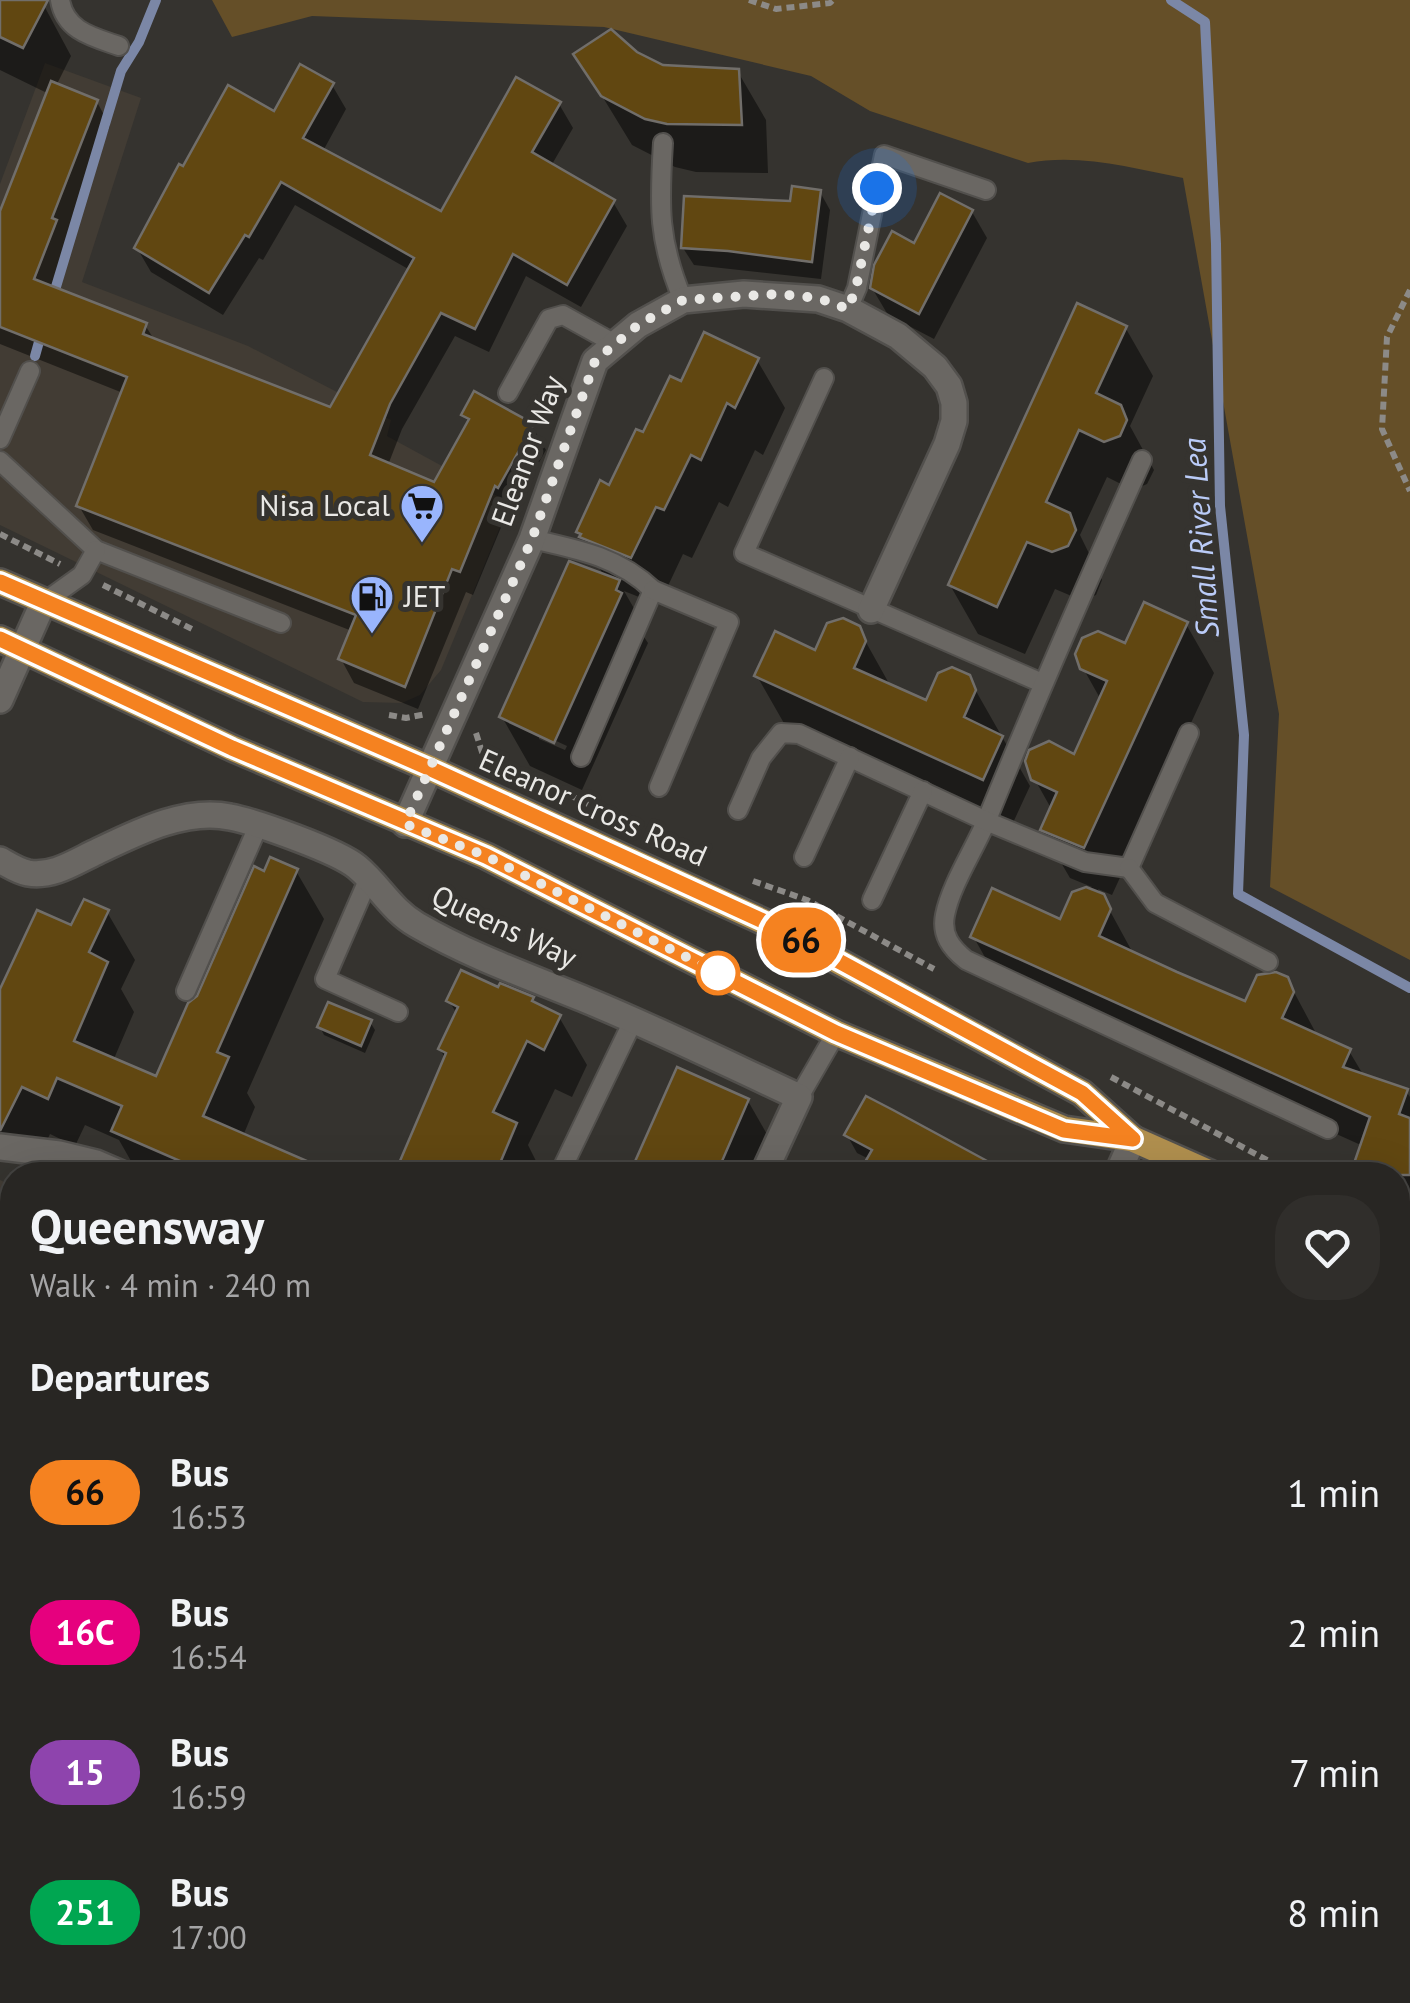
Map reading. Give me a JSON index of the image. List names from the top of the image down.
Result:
{
  "streets": {
    "main road": ["Eleanor Cross Road"],
    "street": ["Eleanor Way", "Queens Way"]
  },
  "crossings": [
    ["Eleanor Way", "Eleanor Cross Road"]
  ],
  "water": ["Small River Lea"],
  "places": {
    "supermarket": ["Nisa Local"],
    "fuel station": ["JET"]
  },
  "lines": ["bus line 66"],
  "page": {
    "on_map": "66",
    "heading": [
      ["Queensway", "Walk · 4 min · 240 m"],
      "Departures"
    ],
    "list": [
      {
        "mark": "66",
        "name": "Bus",
        "note": "16:53",
        "value": "1 min"
      },
      {
        "mark": "16C",
        "name": "Bus",
        "note": "16:54",
        "value": "2 min"
      },
      {
        "mark": "15",
        "name": "Bus",
        "note": "16:59",
        "value": "7 min"
      },
      {
        "mark": "251",
        "name": "Bus",
        "note": "17:00",
        "value": "8 min"
      }
    ]
  }
}
